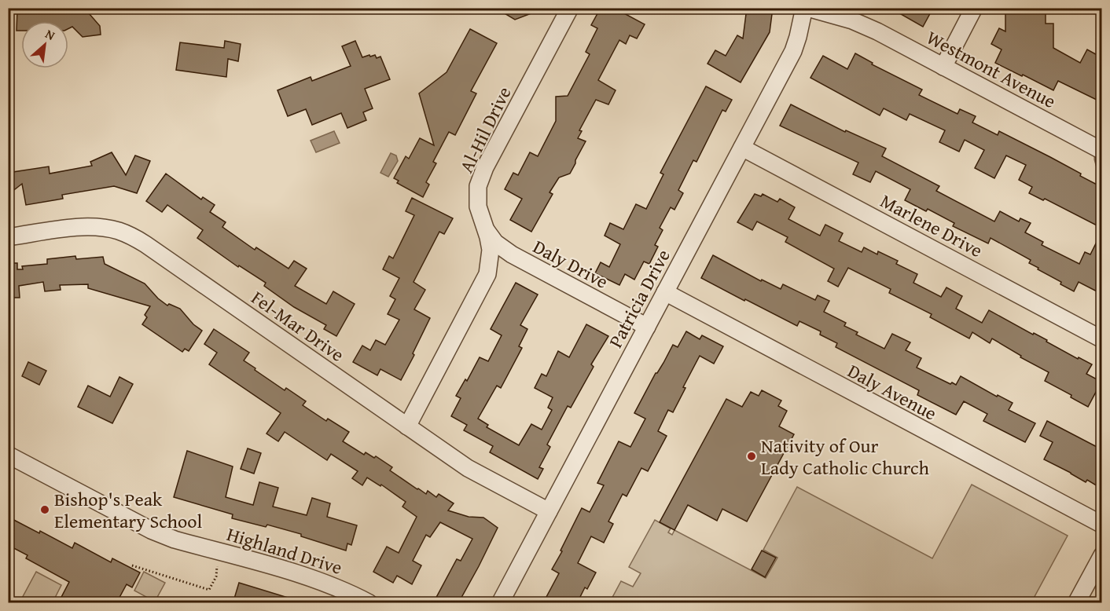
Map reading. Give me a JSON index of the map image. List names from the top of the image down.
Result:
{
  "streets": {
    "street": [
      "Westmont Avenue",
      "Al-Hil Drive",
      "Marlene Drive",
      "Daly Drive",
      "Patricia Drive",
      "Fel-Mar Drive",
      "Daly Avenue",
      "Highland Drive"
    ]
  },
  "crossings": [
    ["Westmont Avenue", "Patricia Drive"],
    ["Al-Hil Drive", "Daly Drive"],
    ["Al-Hil Drive", "Fel-Mar Drive"],
    ["Marlene Drive", "Patricia Drive"],
    ["Daly Drive", "Patricia Drive"],
    ["Patricia Drive", "Fel-Mar Drive"],
    ["Patricia Drive", "Daly Avenue"]
  ],
  "places": ["Nativity of Our Lady Catholic Church", "Bishop's Peak Elementary School"],
  "north": "top right"
}
